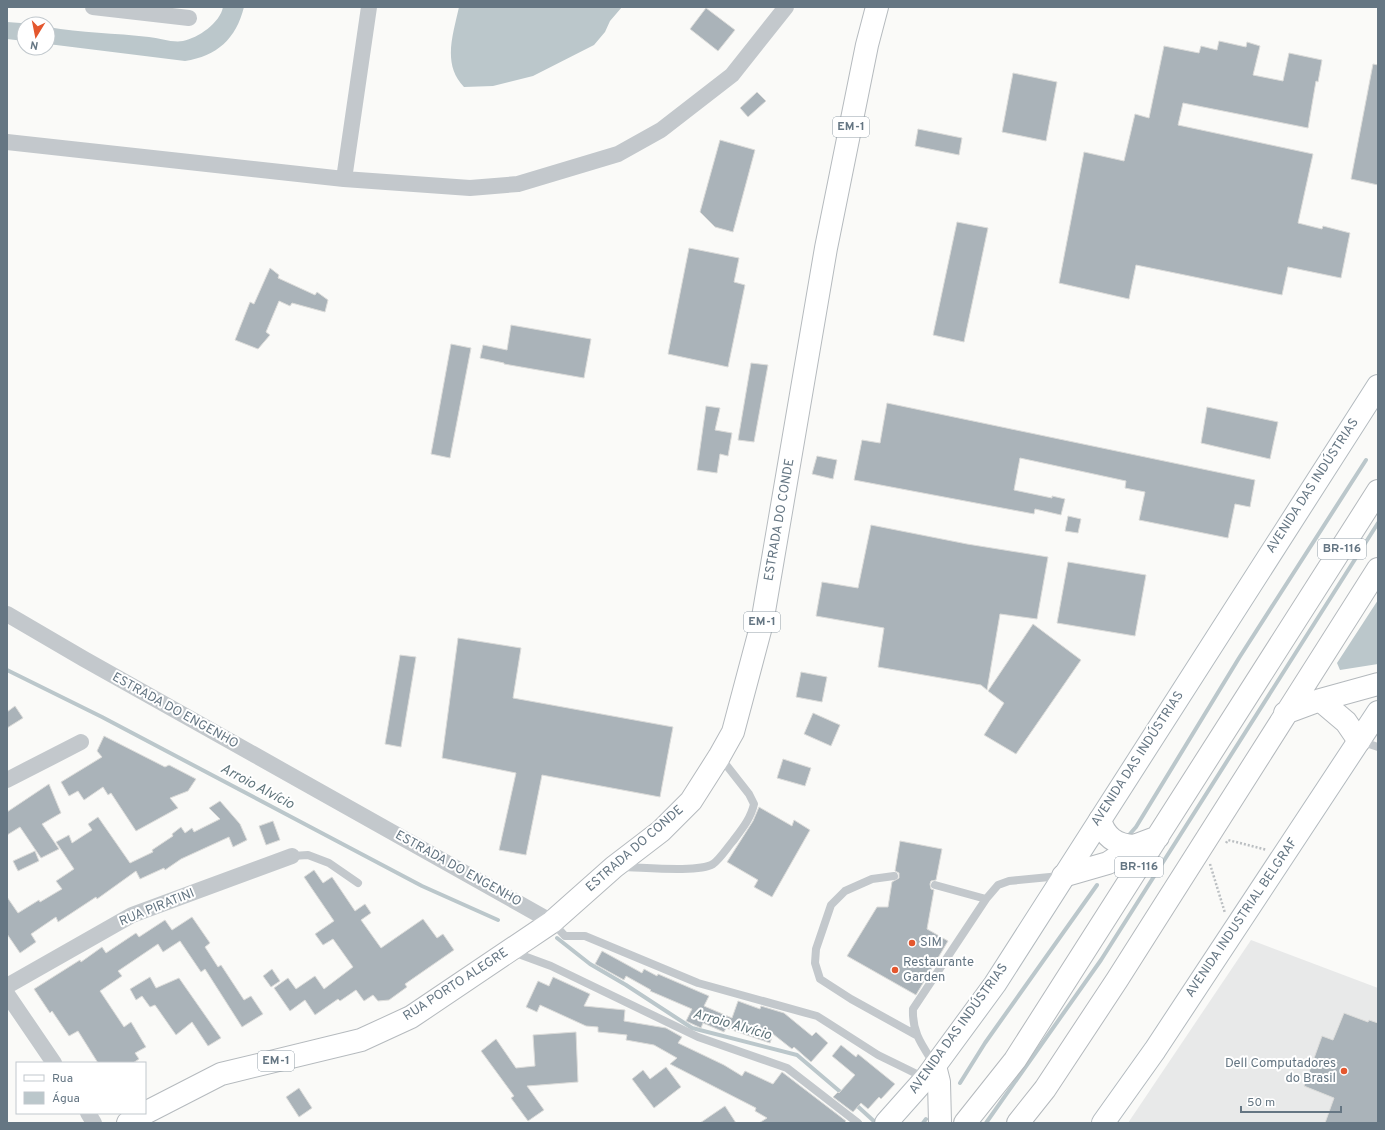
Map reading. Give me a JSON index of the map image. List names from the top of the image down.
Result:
{
  "streets": {
    "main road": [
      "EM-1",
      "AVENIDA DAS INDÚSTRIAS",
      "ESTRADA DO CONDE",
      "BR-116",
      "AVENIDA INDUSTRIAL BELGRAF",
      "RUA PORTO ALEGRE"
    ],
    "street": ["ESTRADA DO ENGENHO", "RUA PIRATINI"]
  },
  "crossings": [
    ["AVENIDA DAS INDÚSTRIAS", "ESTRADA DO ENGENHO"],
    ["ESTRADA DO CONDE", "ESTRADA DO ENGENHO"],
    ["ESTRADA DO CONDE", "RUA PORTO ALEGRE"]
  ],
  "water": ["Arroio Alvício"],
  "places": ["SIM", "Restaurante Garden", "Dell Computadores do Brasil"],
  "legend": ["Rua", "Água"],
  "scale_bar": "50 m",
  "north": "bottom"
}
